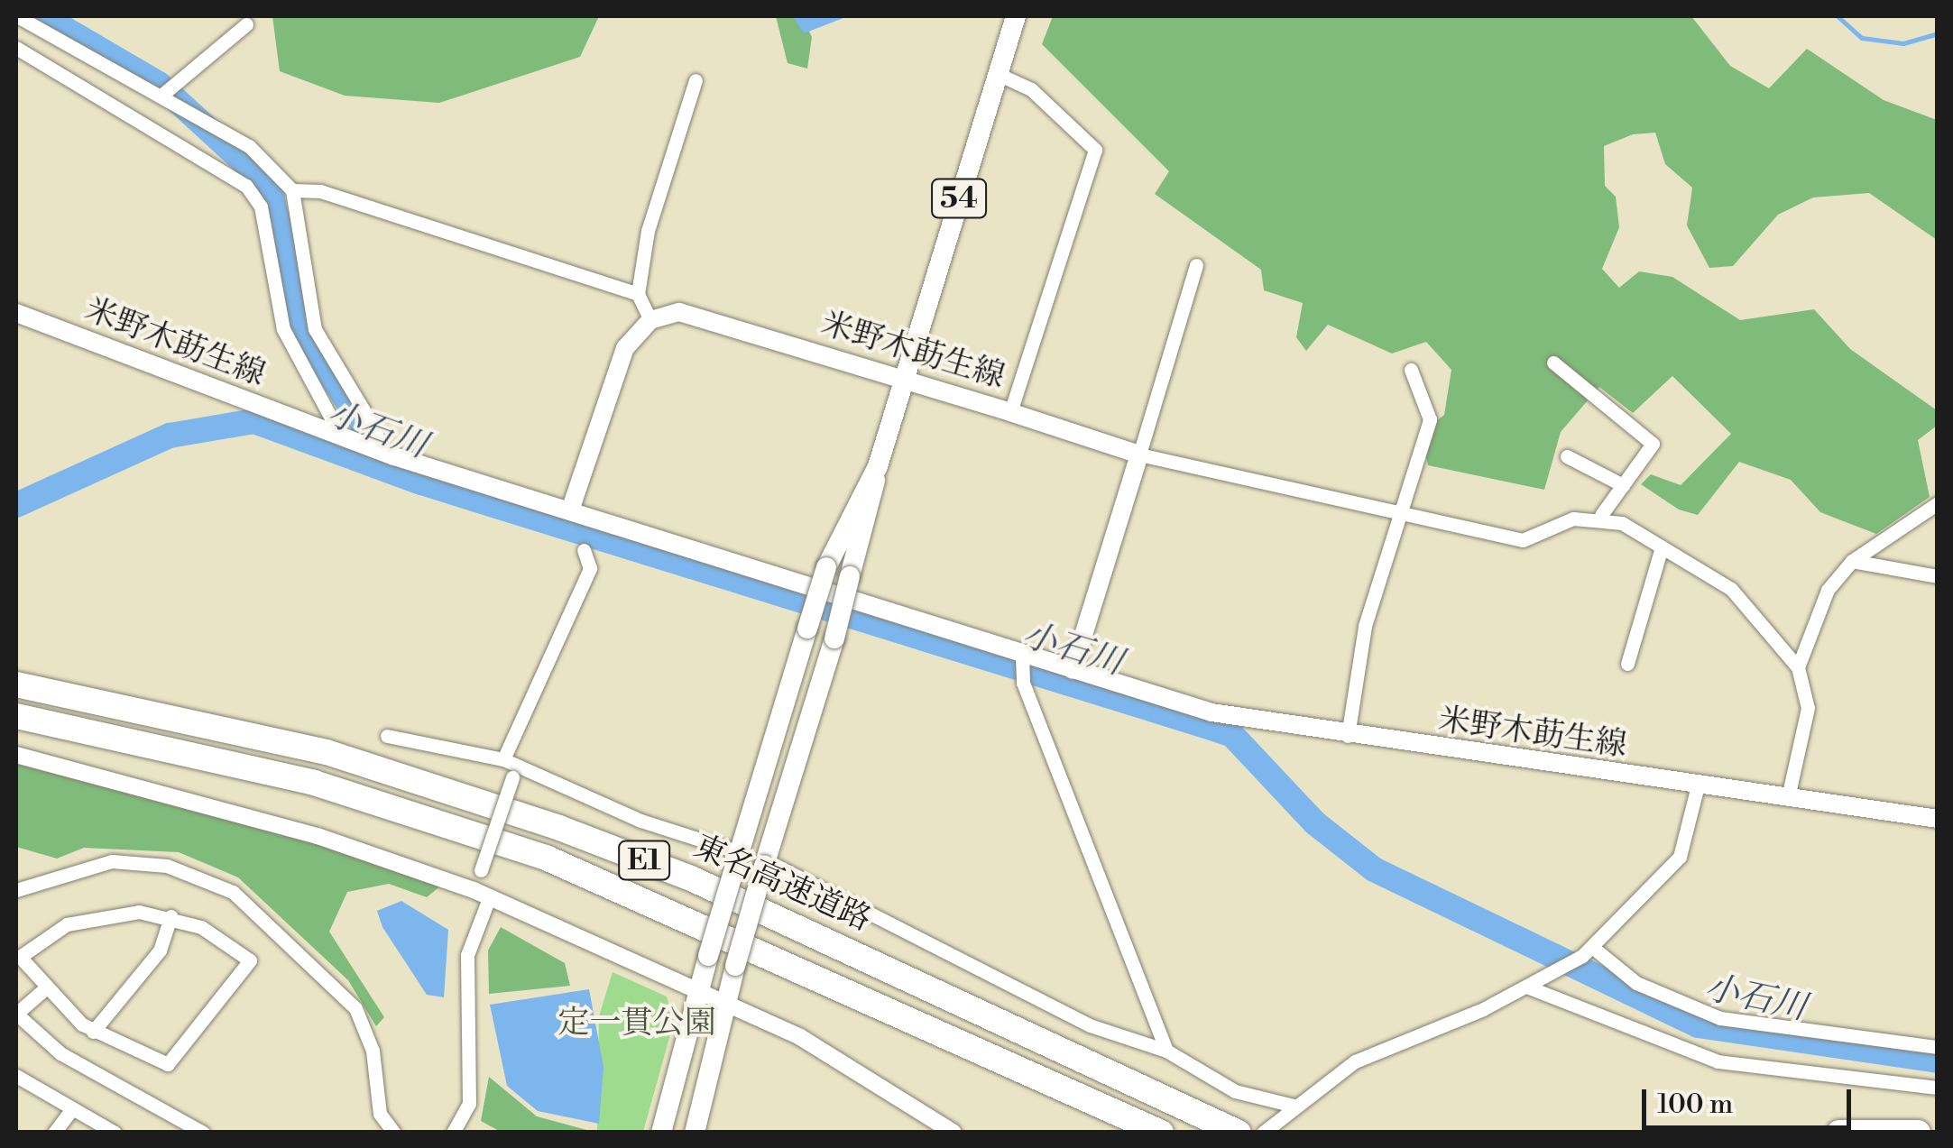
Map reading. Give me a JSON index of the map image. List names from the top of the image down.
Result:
{
  "streets": {
    "highway": ["E1", "東名高速道路"],
    "main road": ["54", "米野木莇生線"]
  },
  "crossings": [
    ["54", "米野木莇生線"]
  ],
  "water": ["小石川"],
  "parks": ["定一貫公園"],
  "scale_bar": "100 m"
}
